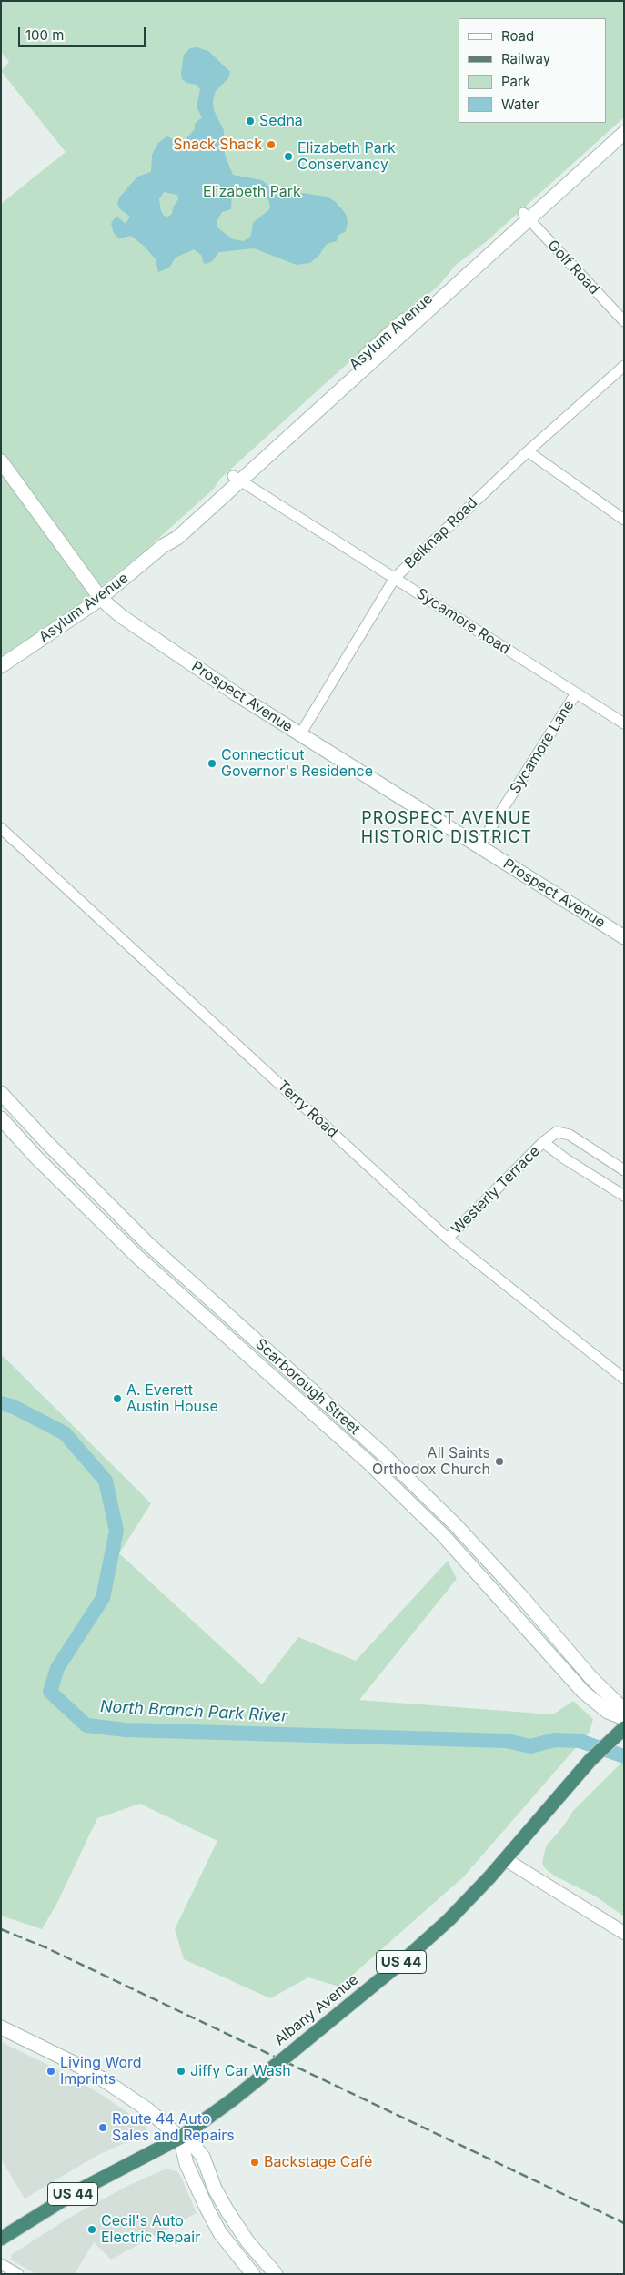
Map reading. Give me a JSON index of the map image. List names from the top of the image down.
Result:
{
  "streets": {
    "highway": ["US 44", "Albany Avenue"],
    "main road": ["Asylum Avenue", "Prospect Avenue", "Scarborough Street"],
    "street": [
      "Golf Road",
      "Belknap Road",
      "Sycamore Road",
      "Sycamore Lane",
      "Terry Road",
      "Westerly Terrace"
    ]
  },
  "crossings": [
    ["Golf Road", "Asylum Avenue"],
    ["Asylum Avenue", "Sycamore Road"],
    ["Asylum Avenue", "Prospect Avenue"],
    ["Belknap Road", "Sycamore Road"],
    ["Belknap Road", "Prospect Avenue"],
    ["Sycamore Road", "Sycamore Lane"],
    ["Prospect Avenue", "Sycamore Lane"],
    ["Terry Road", "Westerly Terrace"]
  ],
  "districts": ["PROSPECT AVENUE HISTORIC DISTRICT"],
  "water": ["North Branch Park River"],
  "parks": ["Elizabeth Park"],
  "places": [
    "Sedna",
    "Snack Shack",
    "Elizabeth Park Conservancy",
    "Connecticut Governor's Residence",
    "A. Everett Austin House",
    "All Saints Orthodox Church",
    "Living Word Imprints",
    "Jiffy Car Wash",
    "Route 44 Auto Sales and Repairs",
    "Backstage Café",
    "Cecil's Auto Electric Repair"
  ],
  "legend": [
    "Road",
    "Railway",
    "Park",
    "Water"
  ],
  "scale_bar": "100 m"
}
